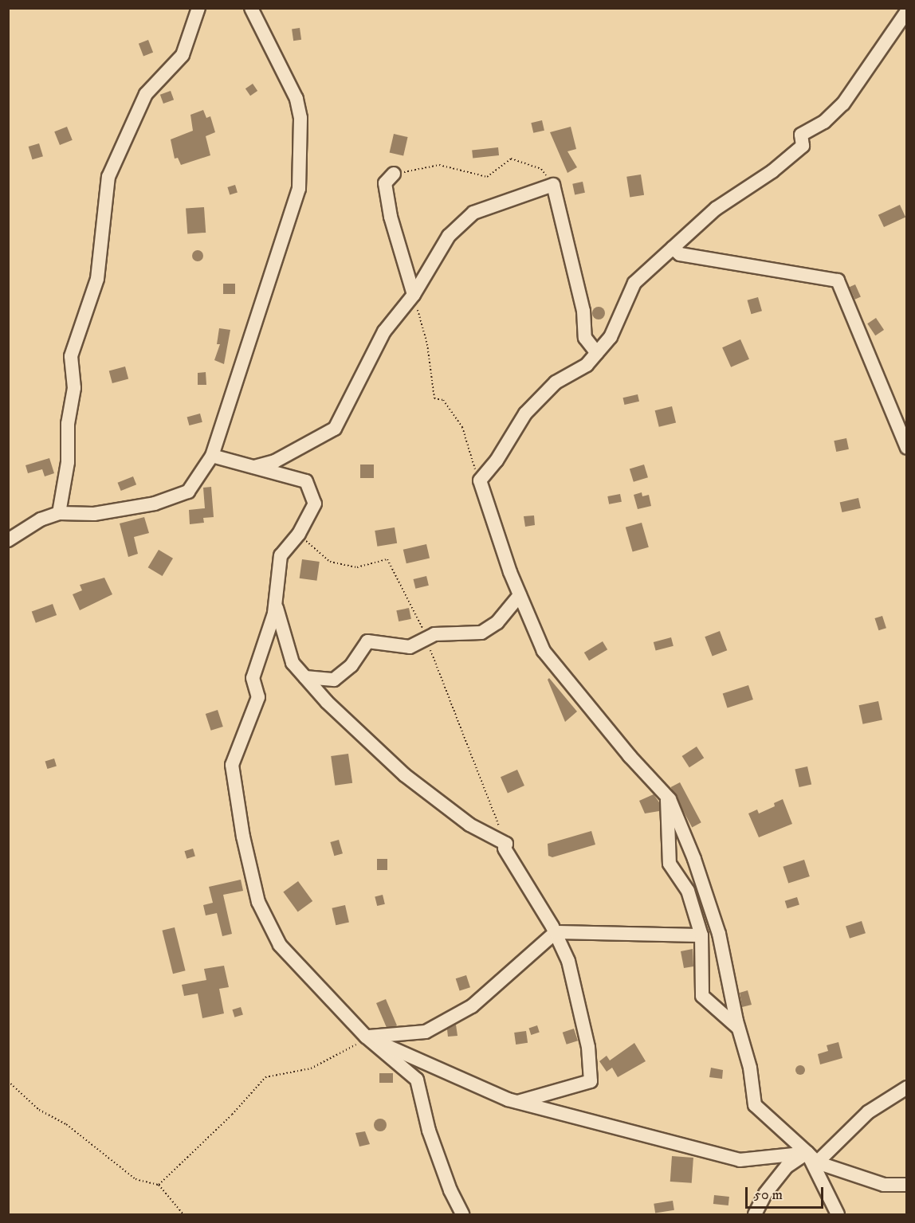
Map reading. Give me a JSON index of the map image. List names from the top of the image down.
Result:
{
  "scale_bar": "50 m"
}
